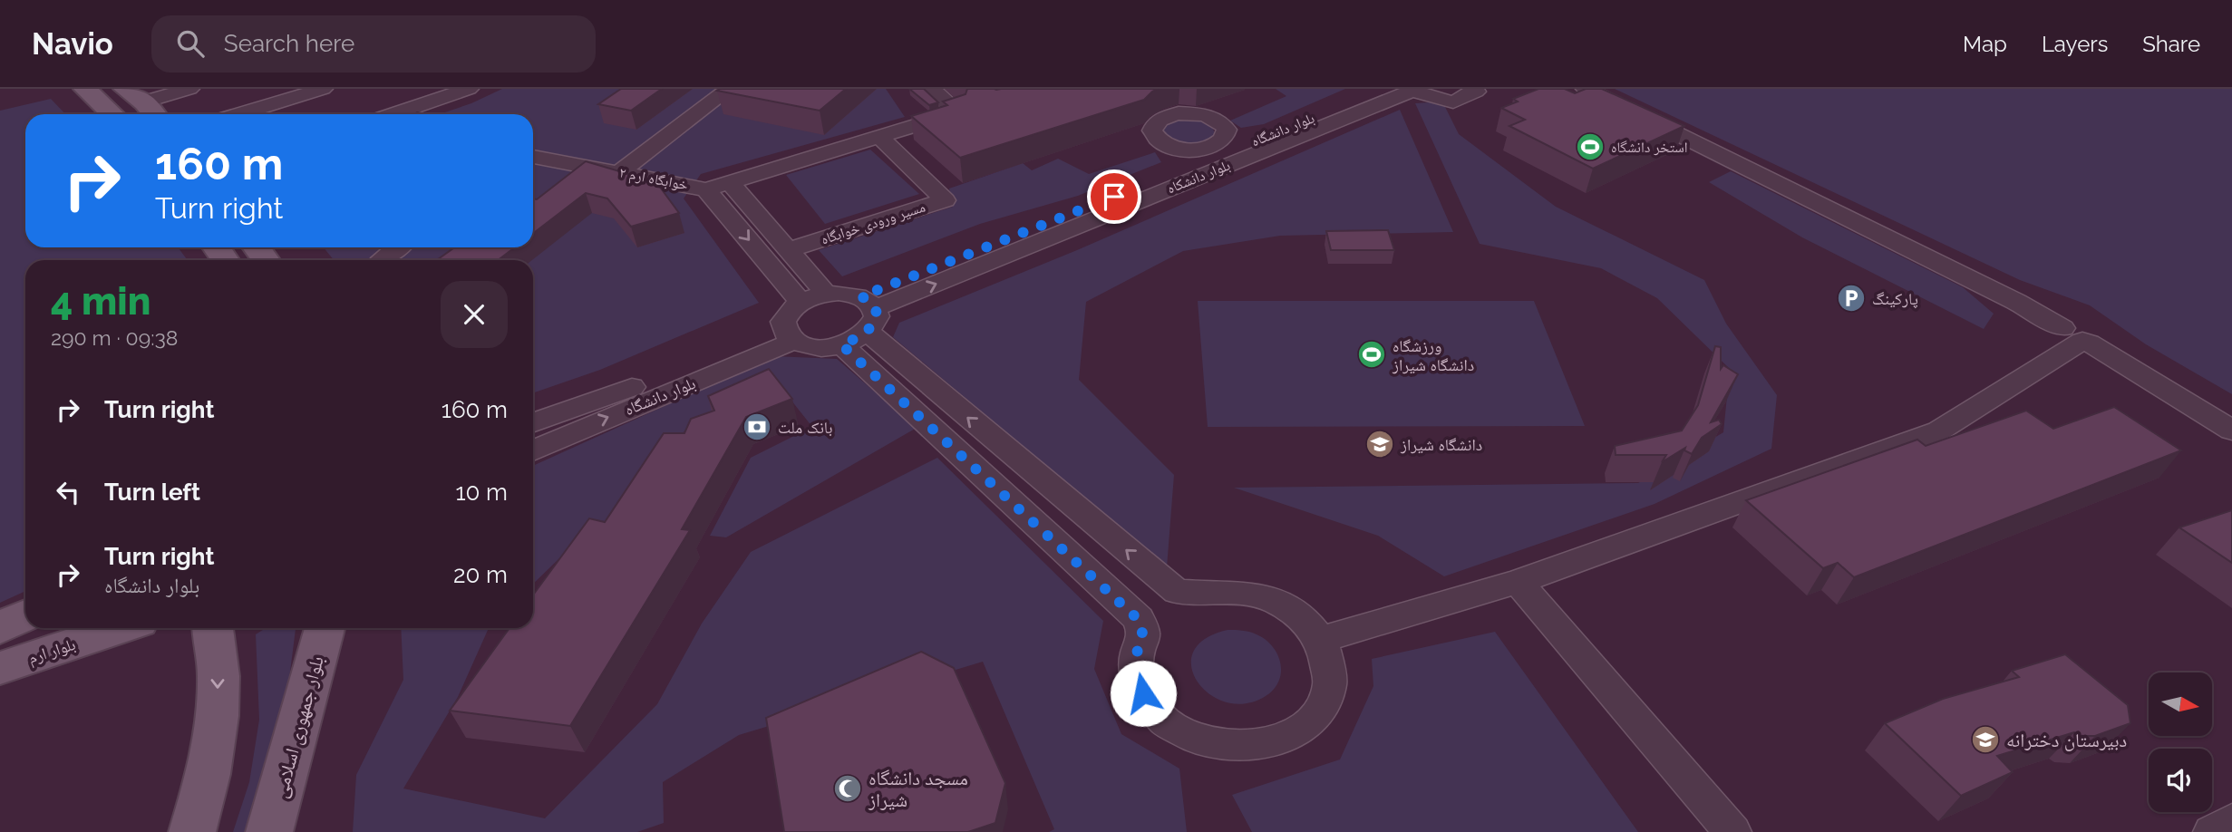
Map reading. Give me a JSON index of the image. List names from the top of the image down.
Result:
{
  "streets": {
    "main road": ["بلوار ارم", "بلوار جمهوری اسلامی"],
    "street": [
      "بلوار دانشگاه",
      "بلوار دانشکاه",
      "خوابگاه ارم ۲",
      "مسیر ورودی خوابگاه"
    ]
  },
  "crossings": [
    ["بلوار دانشگاه", "بلوار دانشکاه"]
  ],
  "one_way": ["بلوار دانشکاه"],
  "places": {
    "sports": ["استخر دانشگاه", "ورزشگاه دانشگاه شیراز"],
    "parking": ["پارکینگ"],
    "bank": ["بانک ملت"],
    "school or university": ["دانشگاه شیراز", "دبیرستان دخترانه"],
    "mosque": ["مسجد دانشگاه شیراز"]
  },
  "north": "right",
  "page": {
    "header": "Navio",
    "search": "Search here",
    "nav": ["Map", "Layers", "Share"],
    "turn": ["160 m", "Turn right"],
    "heading": ["4 min", "290 m · 09:38"],
    "list": [
      {
        "name": "Turn right",
        "value": "160 m"
      },
      {
        "name": "Turn left",
        "value": "10 m"
      },
      {
        "name": "Turn right",
        "note": "بلوار دانشگاه",
        "value": "20 m"
      }
    ]
  }
}
